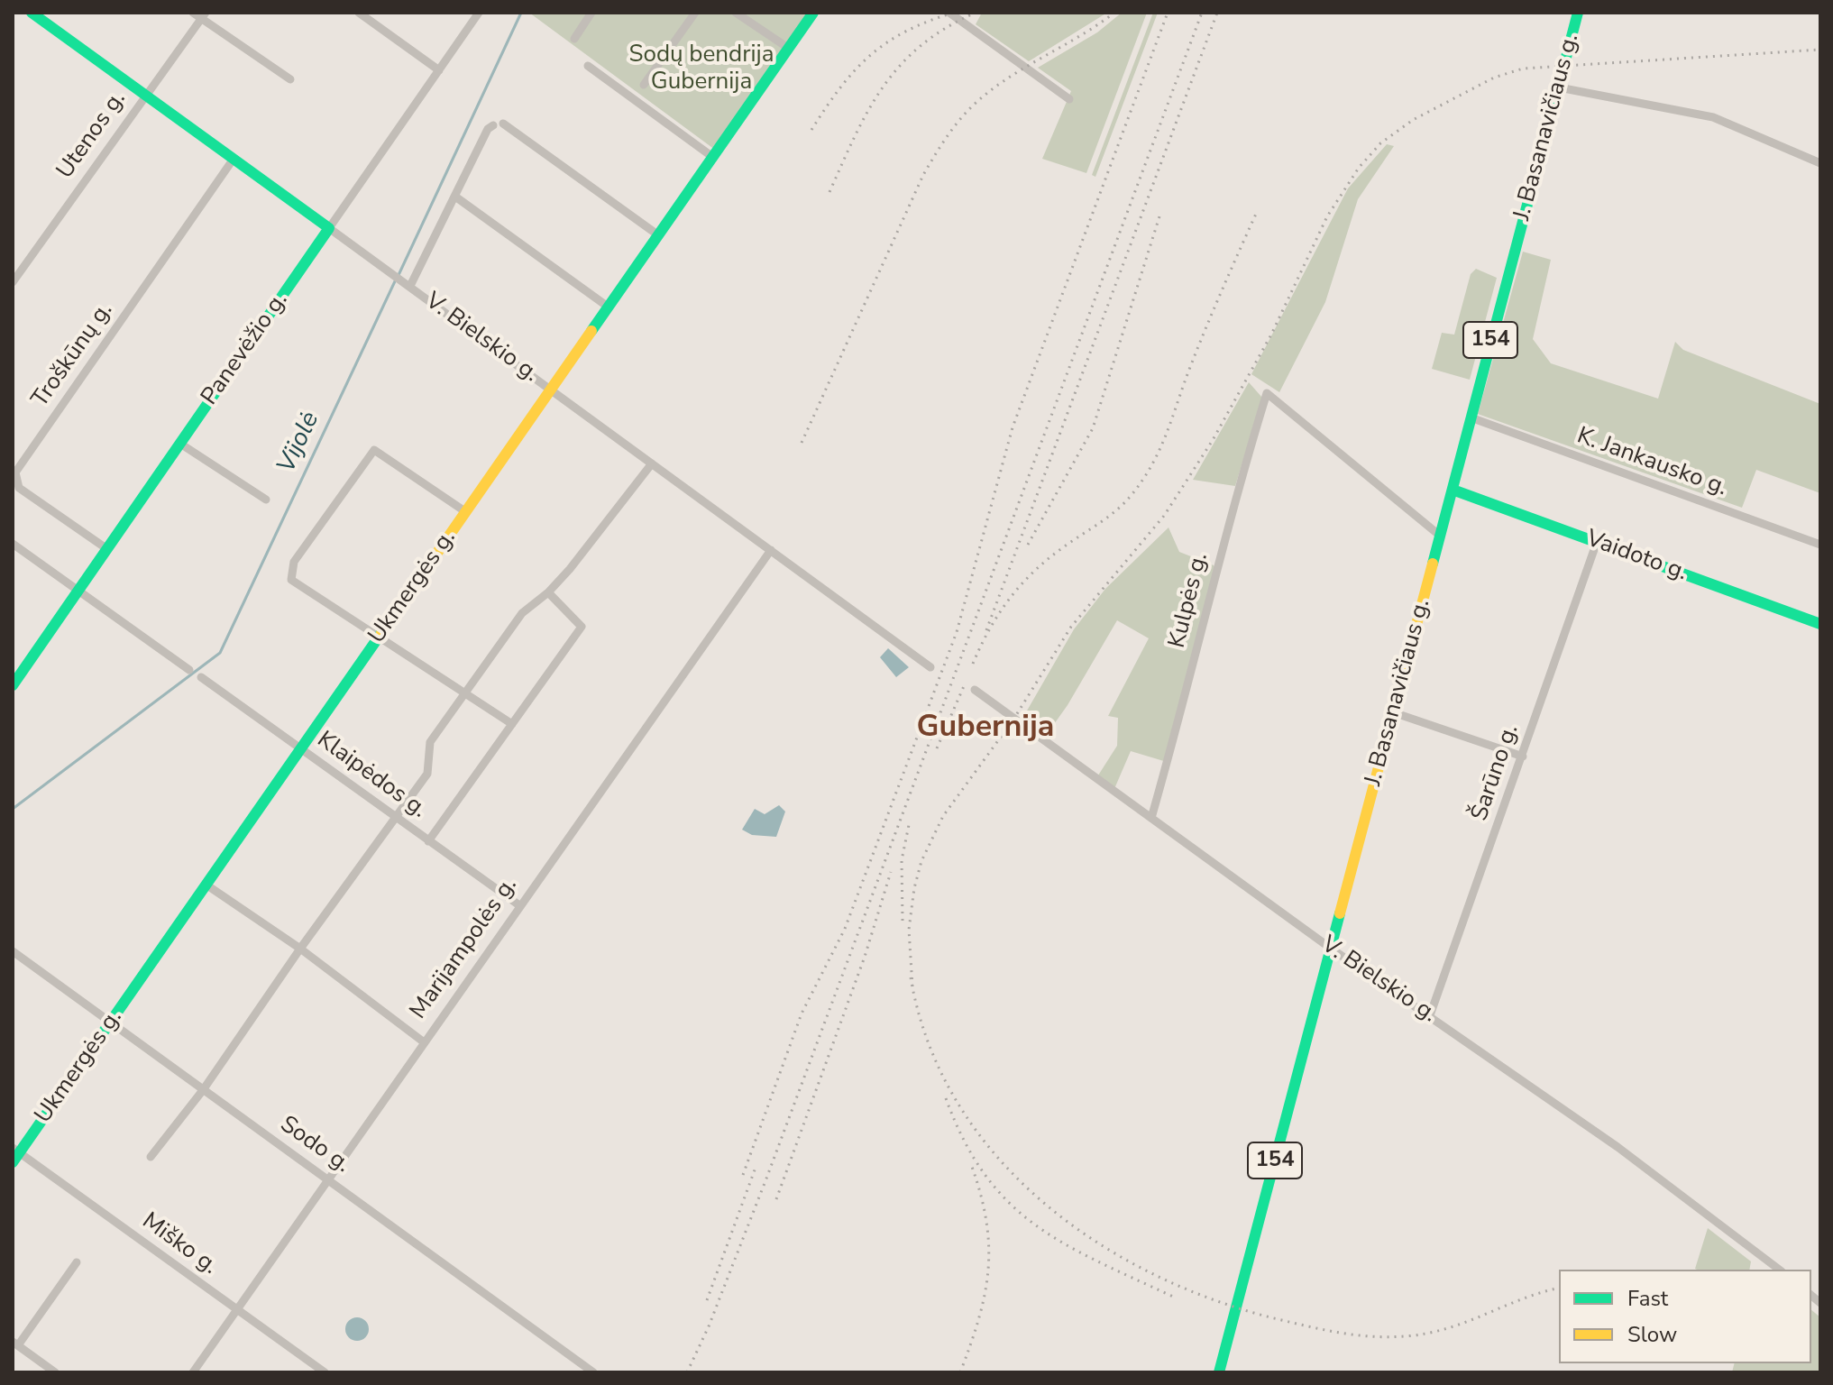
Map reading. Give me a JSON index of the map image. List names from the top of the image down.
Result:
{
  "streets": {
    "street": [
      "J. Basanavičiaus g.",
      "Utenos g.",
      "V. Bielskio g.",
      "154",
      "Panevėžio g.",
      "Troškūnų g.",
      "K. Jankausko g.",
      "Vaidoto g.",
      "Ukmergės g.",
      "Kulpės g.",
      "Šarūno g.",
      "Klaipėdos g.",
      "Marijampolės g.",
      "Sodo g.",
      "Miško g."
    ]
  },
  "crossings": [
    ["J. Basanavičiaus g.", "V. Bielskio g."],
    ["J. Basanavičiaus g.", "K. Jankausko g."],
    ["J. Basanavičiaus g.", "Vaidoto g."],
    ["J. Basanavičiaus g.", "Kulpės g."],
    ["Utenos g.", "V. Bielskio g."],
    ["V. Bielskio g.", "Panevėžio g."],
    ["V. Bielskio g.", "Troškūnų g."],
    ["V. Bielskio g.", "Ukmergės g."],
    ["V. Bielskio g.", "Kulpės g."],
    ["V. Bielskio g.", "Šarūno g."],
    ["V. Bielskio g.", "Marijampolės g."],
    ["Panevėžio g.", "Troškūnų g."],
    ["Vaidoto g.", "Šarūno g."],
    ["Ukmergės g.", "Klaipėdos g."],
    ["Ukmergės g.", "Sodo g."],
    ["Ukmergės g.", "Miško g."],
    ["Klaipėdos g.", "Marijampolės g."],
    ["Marijampolės g.", "Sodo g."],
    ["Marijampolės g.", "Miško g."]
  ],
  "districts": ["Gubernija"],
  "water": ["Vijolė"],
  "parks": ["Sodų bendrija Gubernija"],
  "legend": ["Fast", "Slow"]
}
